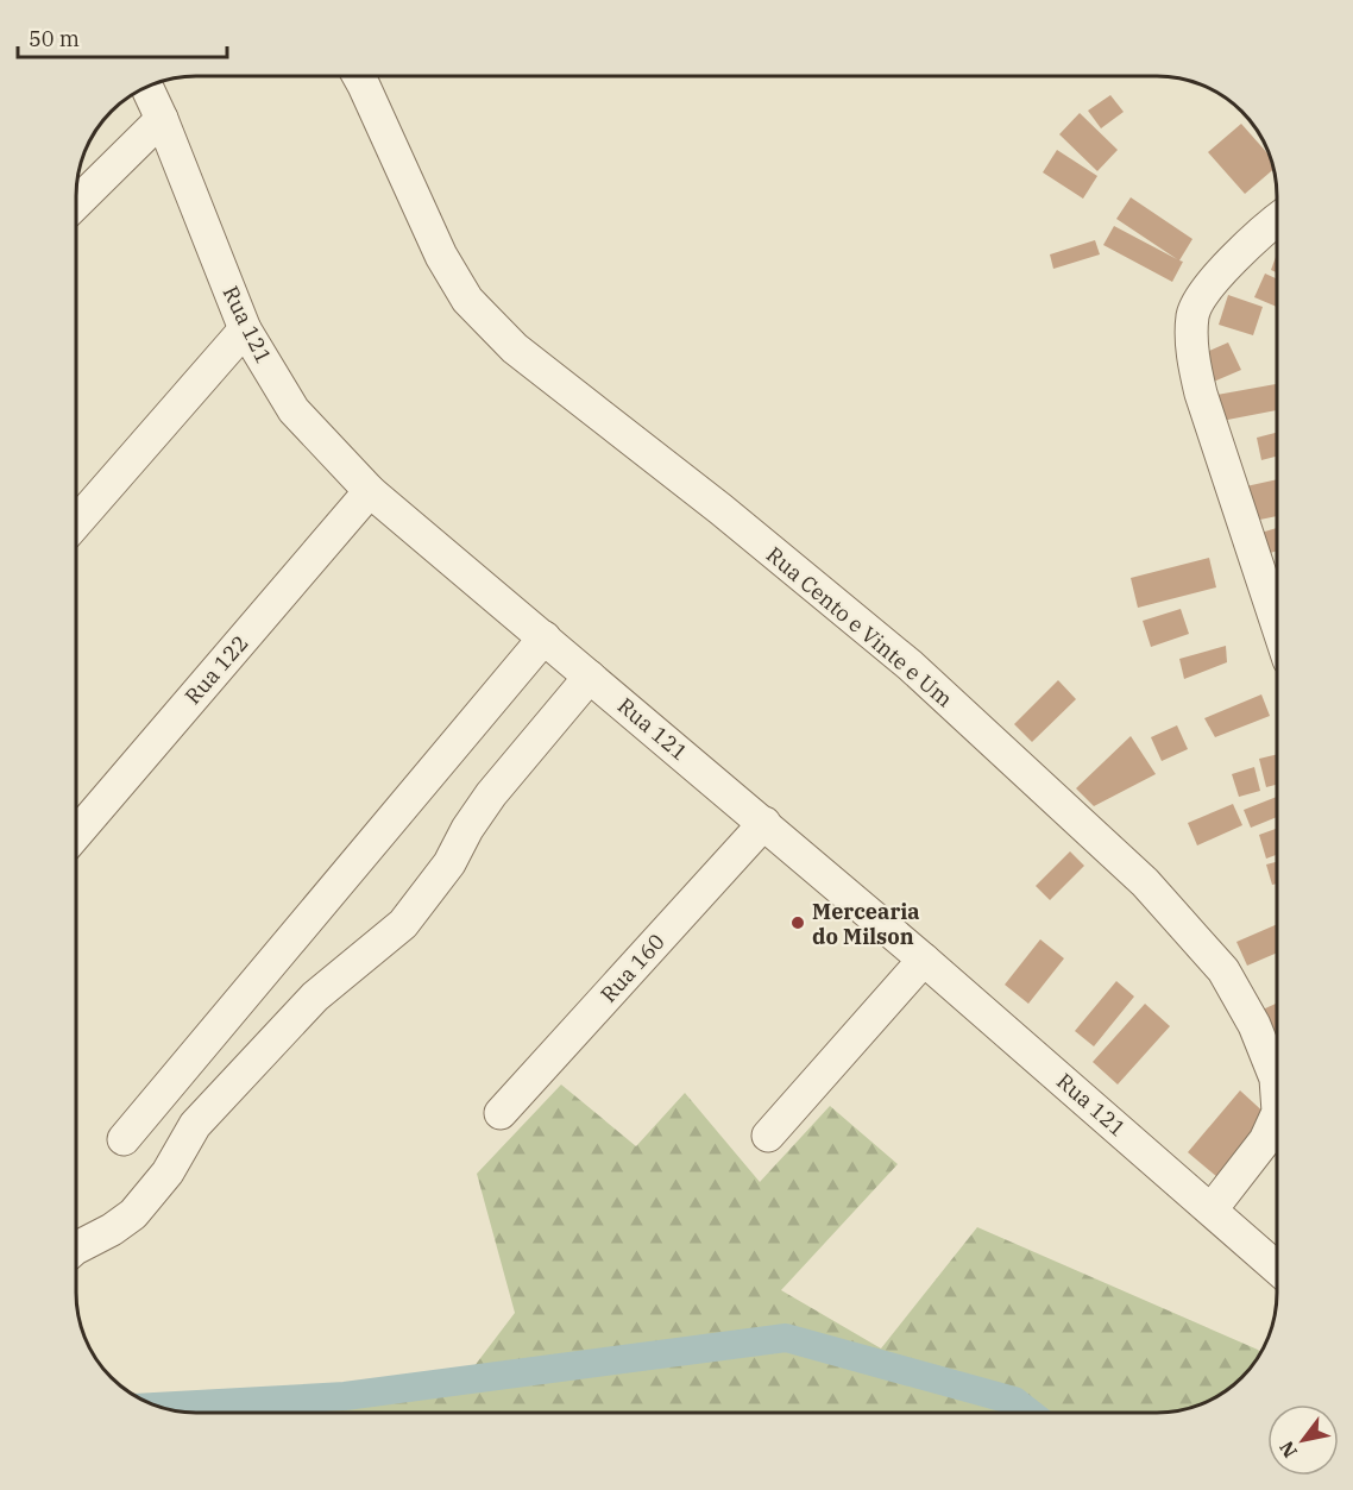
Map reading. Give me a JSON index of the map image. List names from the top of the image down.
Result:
{
  "streets": {
    "street": [
      "Rua 121",
      "Rua Cento e Vinte e Um",
      "Rua 122",
      "Rua 160"
    ]
  },
  "crossings": [
    ["Rua 121", "Rua Cento e Vinte e Um"],
    ["Rua 121", "Rua 122"],
    ["Rua 121", "Rua 160"]
  ],
  "places": ["Mercearia do Milson"],
  "scale_bar": "50 m",
  "north": "bottom left"
}
